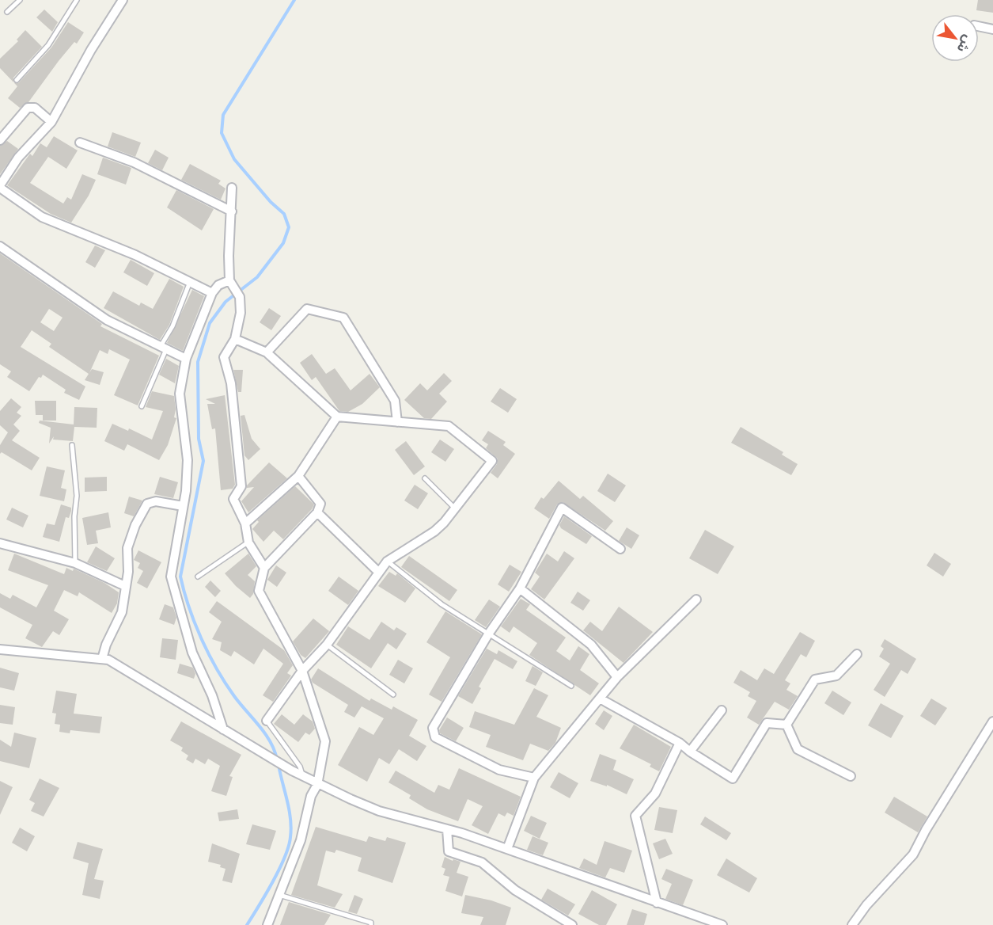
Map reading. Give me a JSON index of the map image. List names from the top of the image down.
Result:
{
  "north": "bottom right"
}
